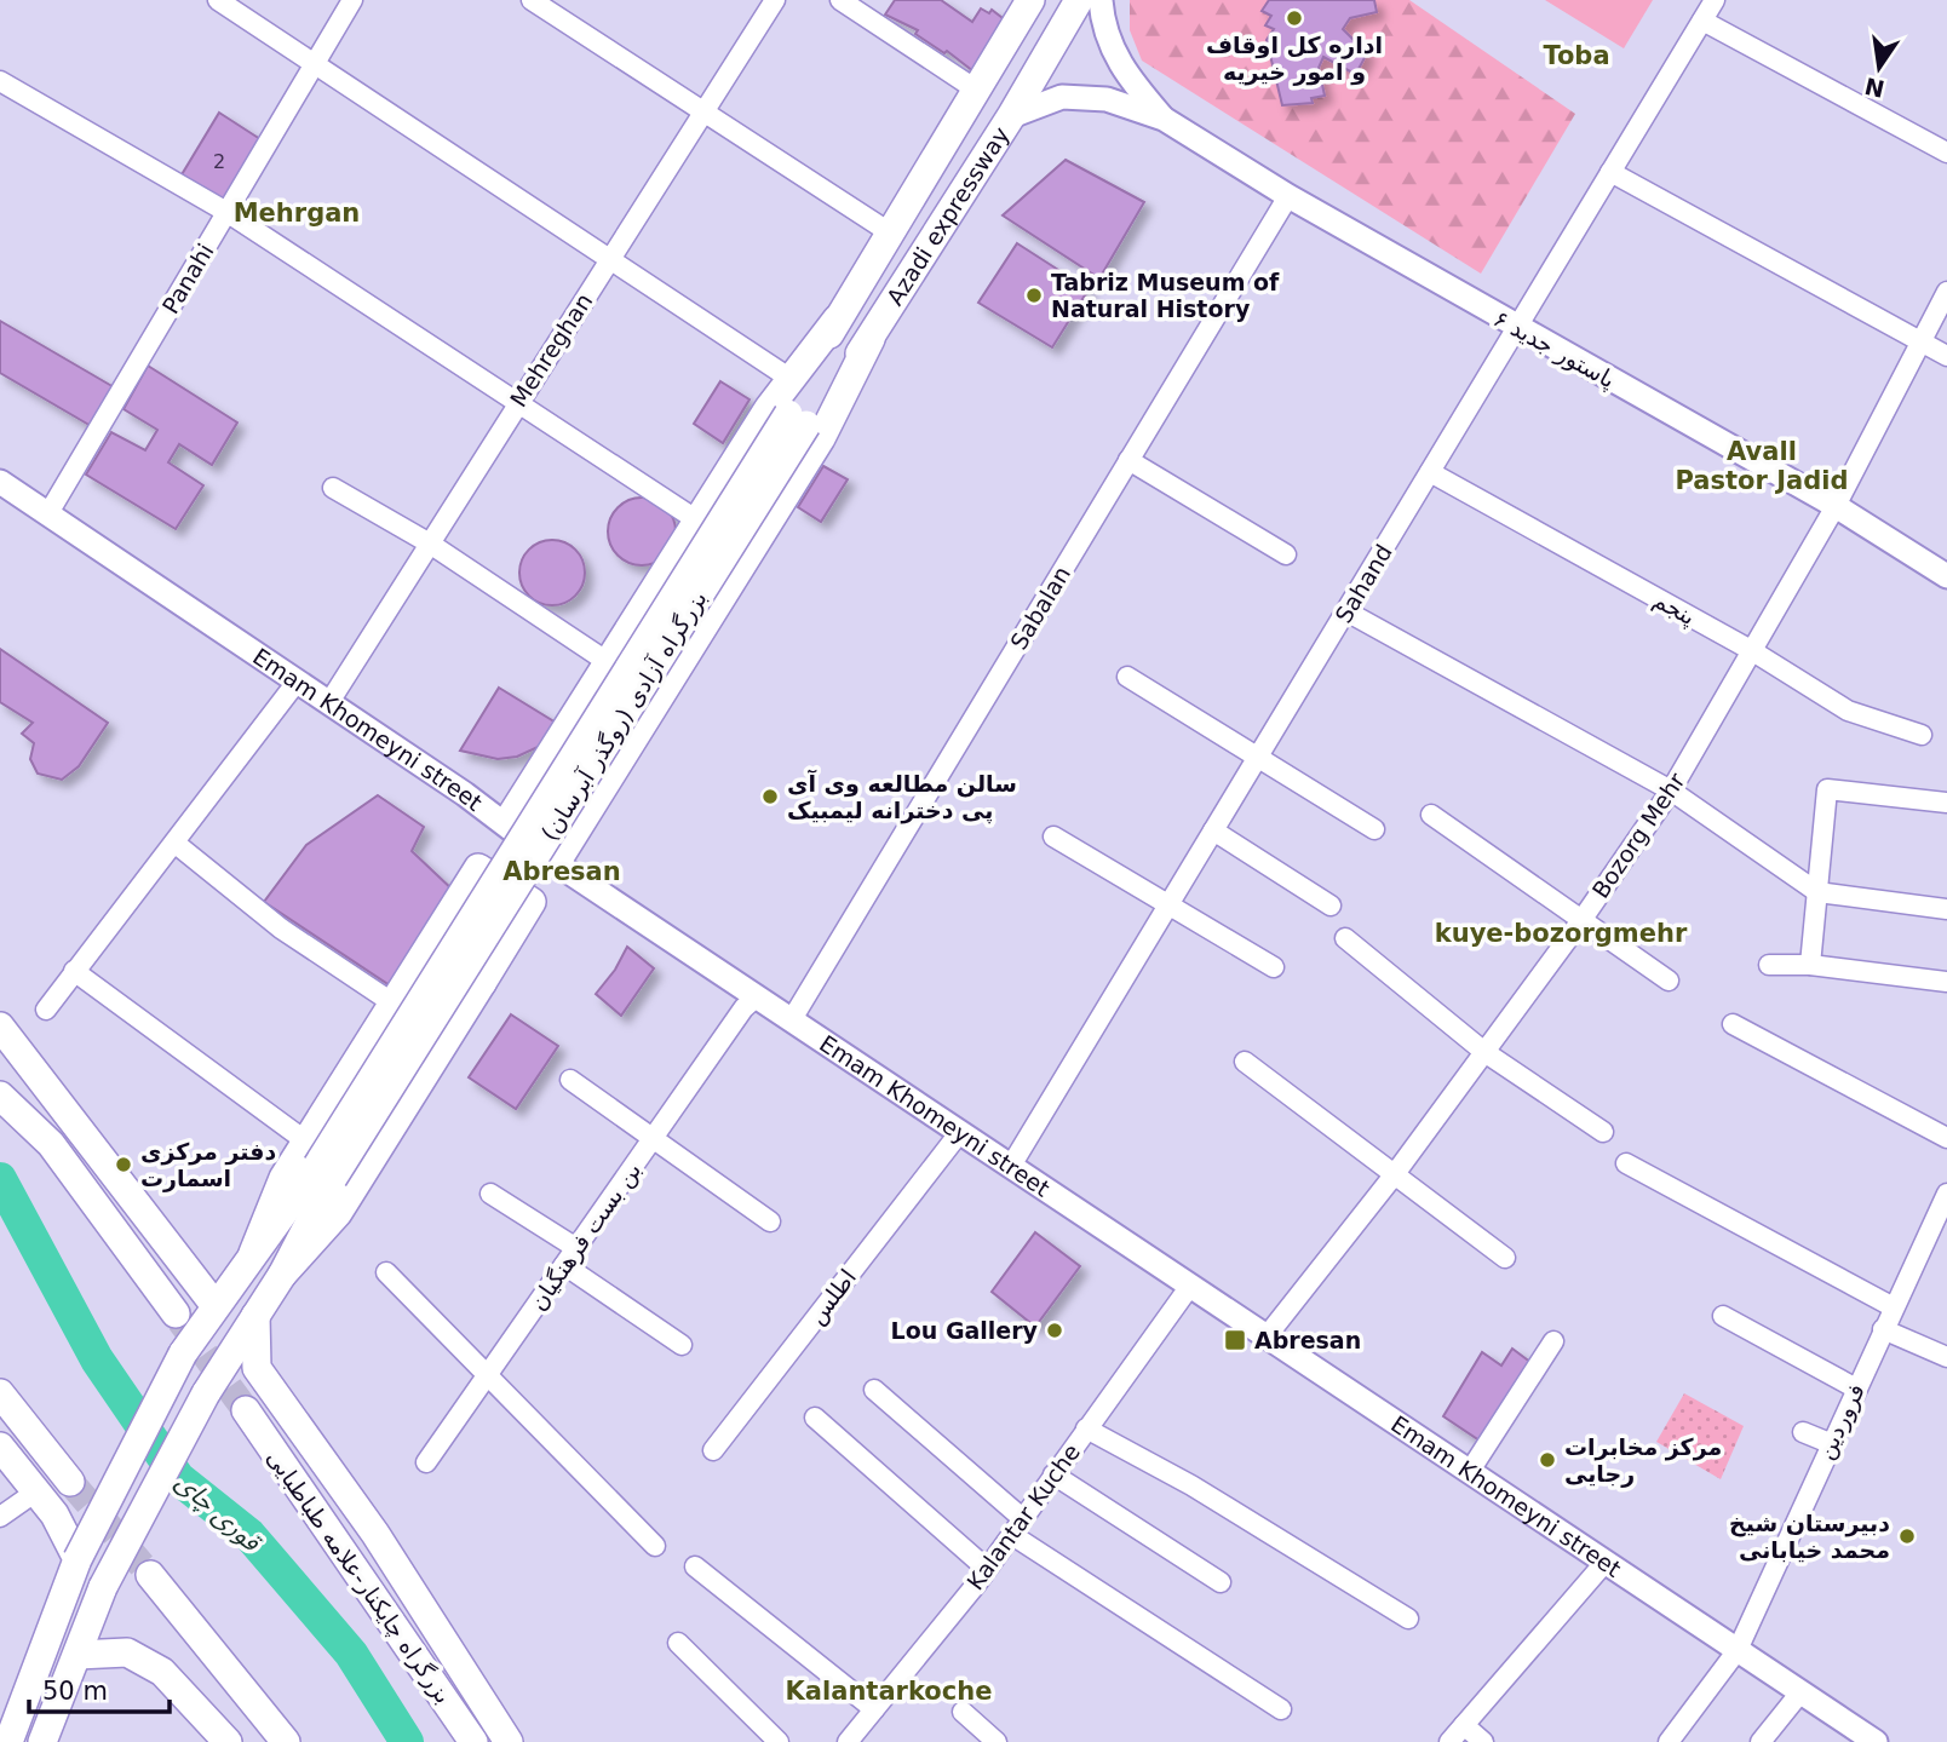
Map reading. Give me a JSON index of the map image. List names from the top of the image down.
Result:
{
  "streets": {
    "highway": ["Azadi expressway", "بزرگراه آزادی (روگذر آبرسان)", "بزرگراه چایکنار-علامه طباطبایی"],
    "main road": ["پاستور جدید ۶", "Emam Khomeyni street"],
    "street": [
      "Panahi",
      "Mehreghan",
      "Sahand",
      "Sabalan",
      "پنجم",
      "Bozorg Mehr",
      "بن بست فرهنگیان",
      "اطلس",
      "فروردین",
      "Kalantar Kuche"
    ]
  },
  "crossings": [
    ["Azadi expressway", "پاستور جدید ۶"],
    ["Azadi expressway", "بزرگراه آزادی (روگذر آبرسان)"],
    ["Panahi", "Emam Khomeyni street"],
    ["پاستور جدید ۶", "Sahand"],
    ["پاستور جدید ۶", "Sabalan"],
    ["پاستور جدید ۶", "Bozorg Mehr"],
    ["Mehreghan", "Emam Khomeyni street"],
    ["Sahand", "پنجم"],
    ["Sahand", "Emam Khomeyni street"],
    ["Sabalan", "Emam Khomeyni street"],
    ["پنجم", "Bozorg Mehr"],
    ["Emam Khomeyni street", "Bozorg Mehr"],
    ["Emam Khomeyni street", "بن بست فرهنگیان"],
    ["Emam Khomeyni street", "اطلس"],
    ["Emam Khomeyni street", "فروردین"],
    ["Emam Khomeyni street", "Kalantar Kuche"]
  ],
  "districts": [
    "Toba",
    "Mehrgan",
    "Avall Pastor Jadid",
    "Abresan",
    "kuye-bozorgmehr",
    "Kalantarkoche"
  ],
  "water": ["قوری چای"],
  "places": {
    "other": [
      "اداره کل اوقاف و امور خیریه",
      "Tabriz Museum of Natural History",
      "سالن مطالعه وی آی پی دخترانه لیمبیک",
      "دفتر مرکزی اسمارت",
      "Lou Gallery",
      "مرکز مخابرات رجایی",
      "دبیرستان شیخ محمد خیابانی"
    ],
    "transit": ["Abresan"]
  },
  "house_numbers": ["2"],
  "scale_bar": "50 m",
  "north": "bottom"
}
